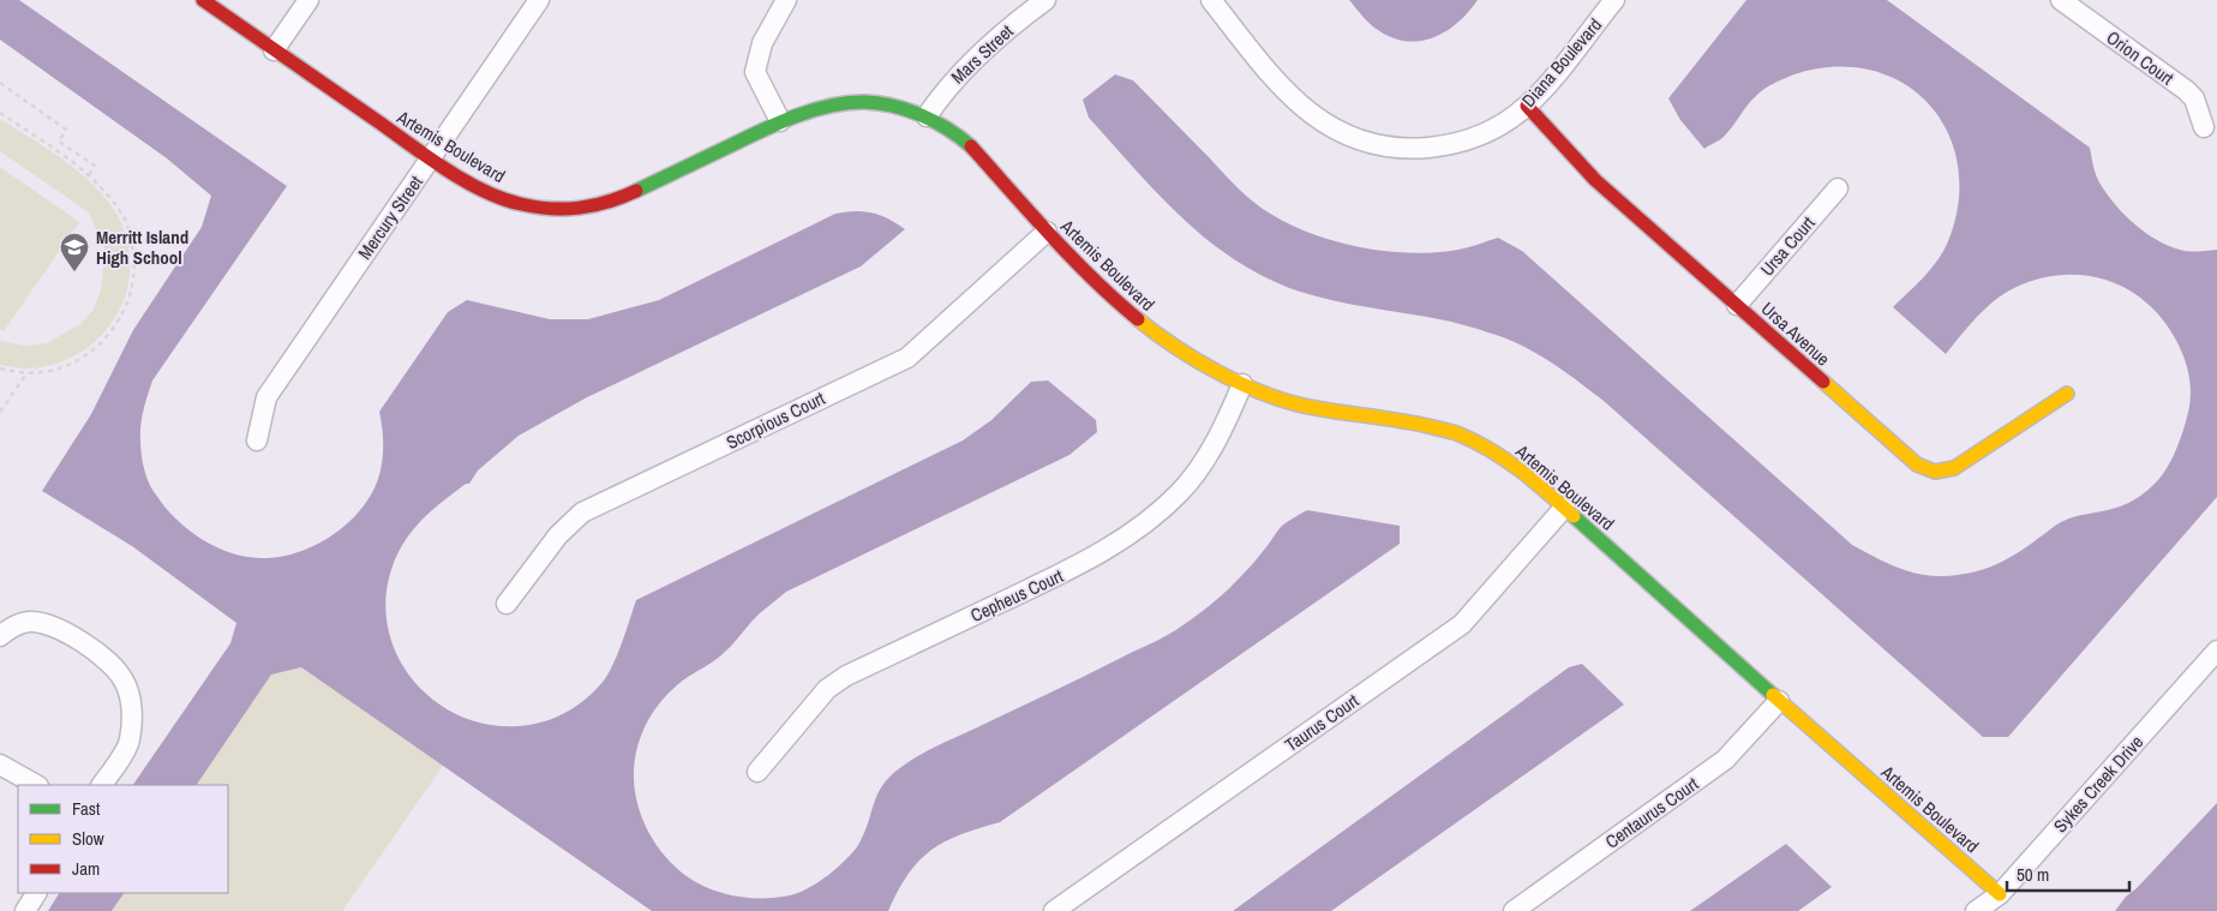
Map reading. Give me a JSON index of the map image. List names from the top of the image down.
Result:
{
  "streets": {
    "street": [
      "Mars Street",
      "Orion Court",
      "Diana Boulevard",
      "Artemis Boulevard",
      "Mercury Street",
      "Ursa Court",
      "Ursa Avenue",
      "Scorpious Court",
      "Cepheus Court",
      "Taurus Court",
      "Sykes Creek Drive",
      "Centaurus Court"
    ]
  },
  "crossings": [
    ["Mars Street", "Artemis Boulevard"],
    ["Diana Boulevard", "Ursa Avenue"],
    ["Artemis Boulevard", "Mercury Street"],
    ["Artemis Boulevard", "Scorpious Court"],
    ["Artemis Boulevard", "Cepheus Court"],
    ["Artemis Boulevard", "Taurus Court"],
    ["Artemis Boulevard", "Sykes Creek Drive"],
    ["Artemis Boulevard", "Centaurus Court"],
    ["Ursa Court", "Ursa Avenue"]
  ],
  "places": {
    "school or university": ["Merritt Island High School"]
  },
  "legend": ["Fast", "Slow", "Jam"],
  "scale_bar": "50 m"
}
